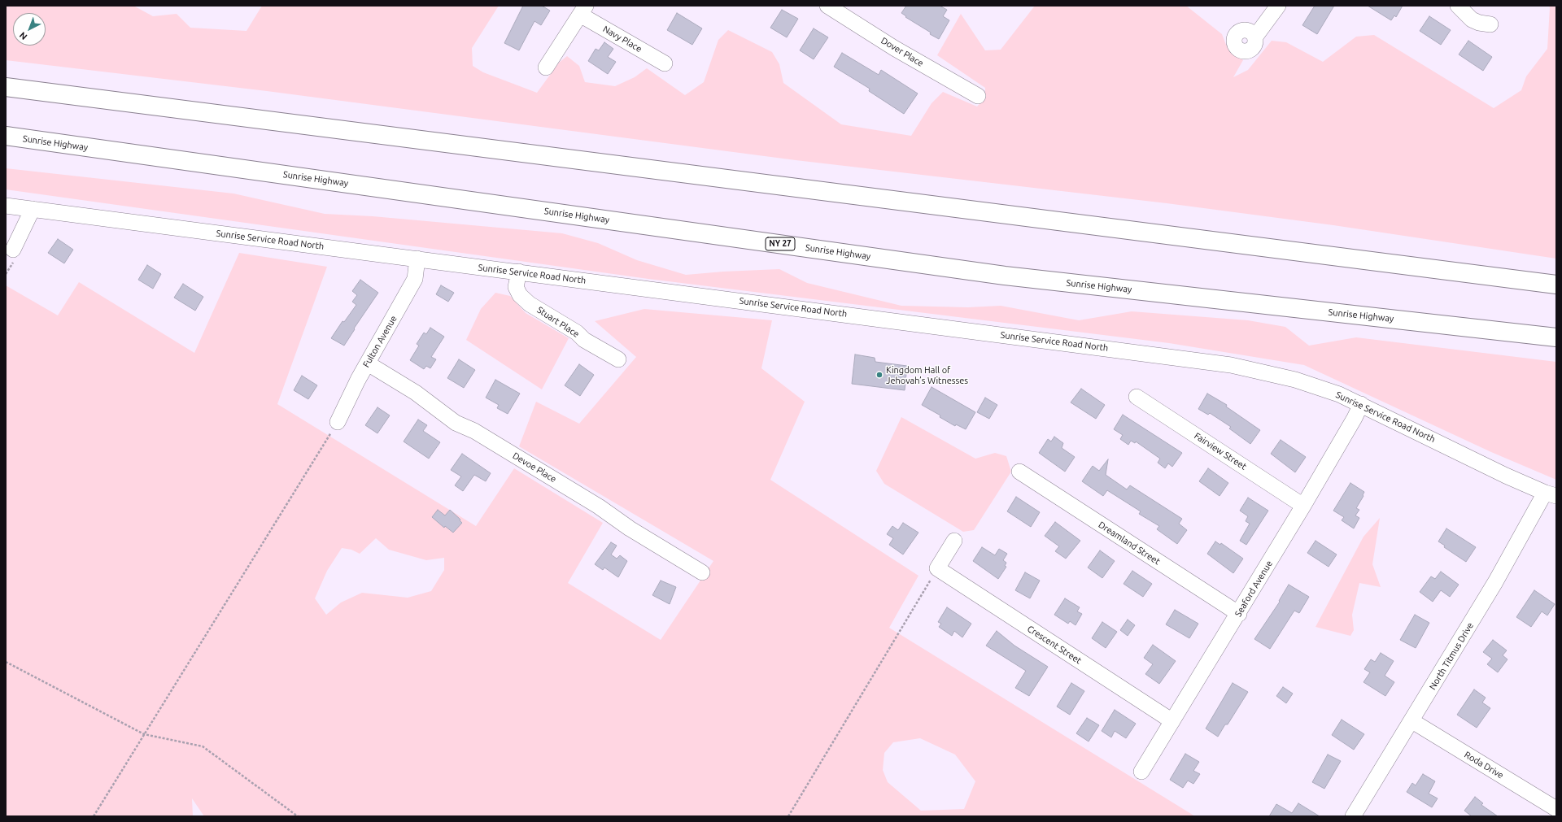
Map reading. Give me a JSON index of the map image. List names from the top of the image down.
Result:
{
  "streets": {
    "highway": ["Sunrise Highway", "NY 27"],
    "street": [
      "Navy Place",
      "Dover Place",
      "Sunrise Service Road North",
      "Stuart Place",
      "Fulton Avenue",
      "Fairview Street",
      "Devoe Place",
      "Dreamland Street",
      "Seaford Avenue",
      "Crescent Street",
      "North Titmus Drive",
      "Roda Drive"
    ]
  },
  "crossings": [
    ["Sunrise Service Road North", "Stuart Place"],
    ["Sunrise Service Road North", "Fulton Avenue"],
    ["Sunrise Service Road North", "Seaford Avenue"],
    ["Sunrise Service Road North", "North Titmus Drive"],
    ["Fulton Avenue", "Devoe Place"],
    ["Fairview Street", "Seaford Avenue"],
    ["Dreamland Street", "Seaford Avenue"],
    ["Seaford Avenue", "Crescent Street"],
    ["North Titmus Drive", "Roda Drive"]
  ],
  "places": ["Kingdom Hall of Jehovah’s Witnesses"],
  "north": "bottom left"
}
